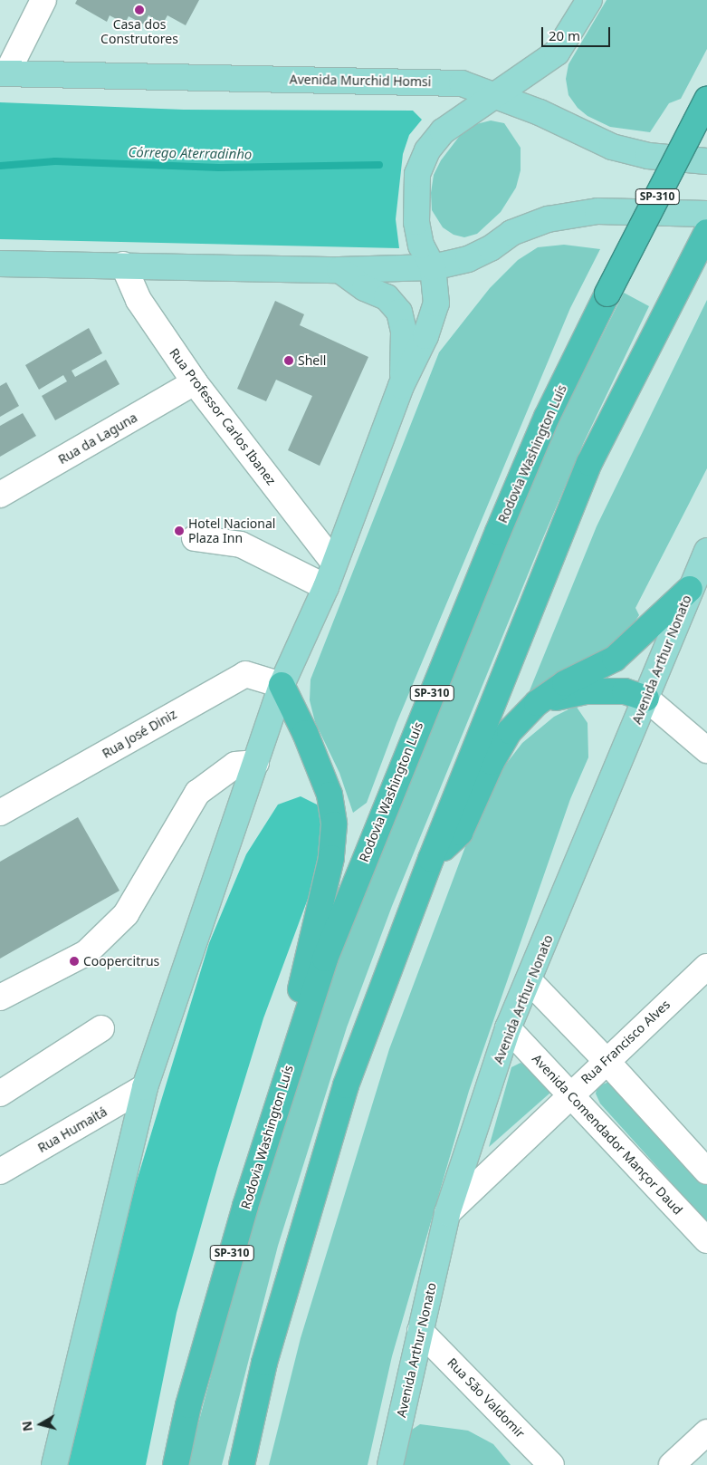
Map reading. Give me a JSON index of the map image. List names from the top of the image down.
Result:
{
  "streets": {
    "highway": ["SP-310", "Rodovia Washington Luís"],
    "main road": ["Avenida Murchid Homsi", "Avenida Arthur Nonato"],
    "street": [
      "Rua Professor Carlos Ibanez",
      "Rua da Laguna",
      "Rua José Diniz",
      "Rua Francisco Alves",
      "Rua Humaitá",
      "Avenida Comendador Mançor Daud",
      "Rua São Valdomir"
    ]
  },
  "crossings": [
    ["Rua Professor Carlos Ibanez", "Rua da Laguna"],
    ["Avenida Arthur Nonato", "Rua Francisco Alves"],
    ["Avenida Arthur Nonato", "Avenida Comendador Mançor Daud"],
    ["Avenida Arthur Nonato", "Rua São Valdomir"],
    ["Rua Francisco Alves", "Avenida Comendador Mançor Daud"]
  ],
  "water": ["Córrego Aterradinho"],
  "places": [
    "Casa dos Construtores",
    "Shell",
    "Hotel Nacional Plaza Inn",
    "Coopercitrus"
  ],
  "scale_bar": "20 m",
  "north": "left"
}
